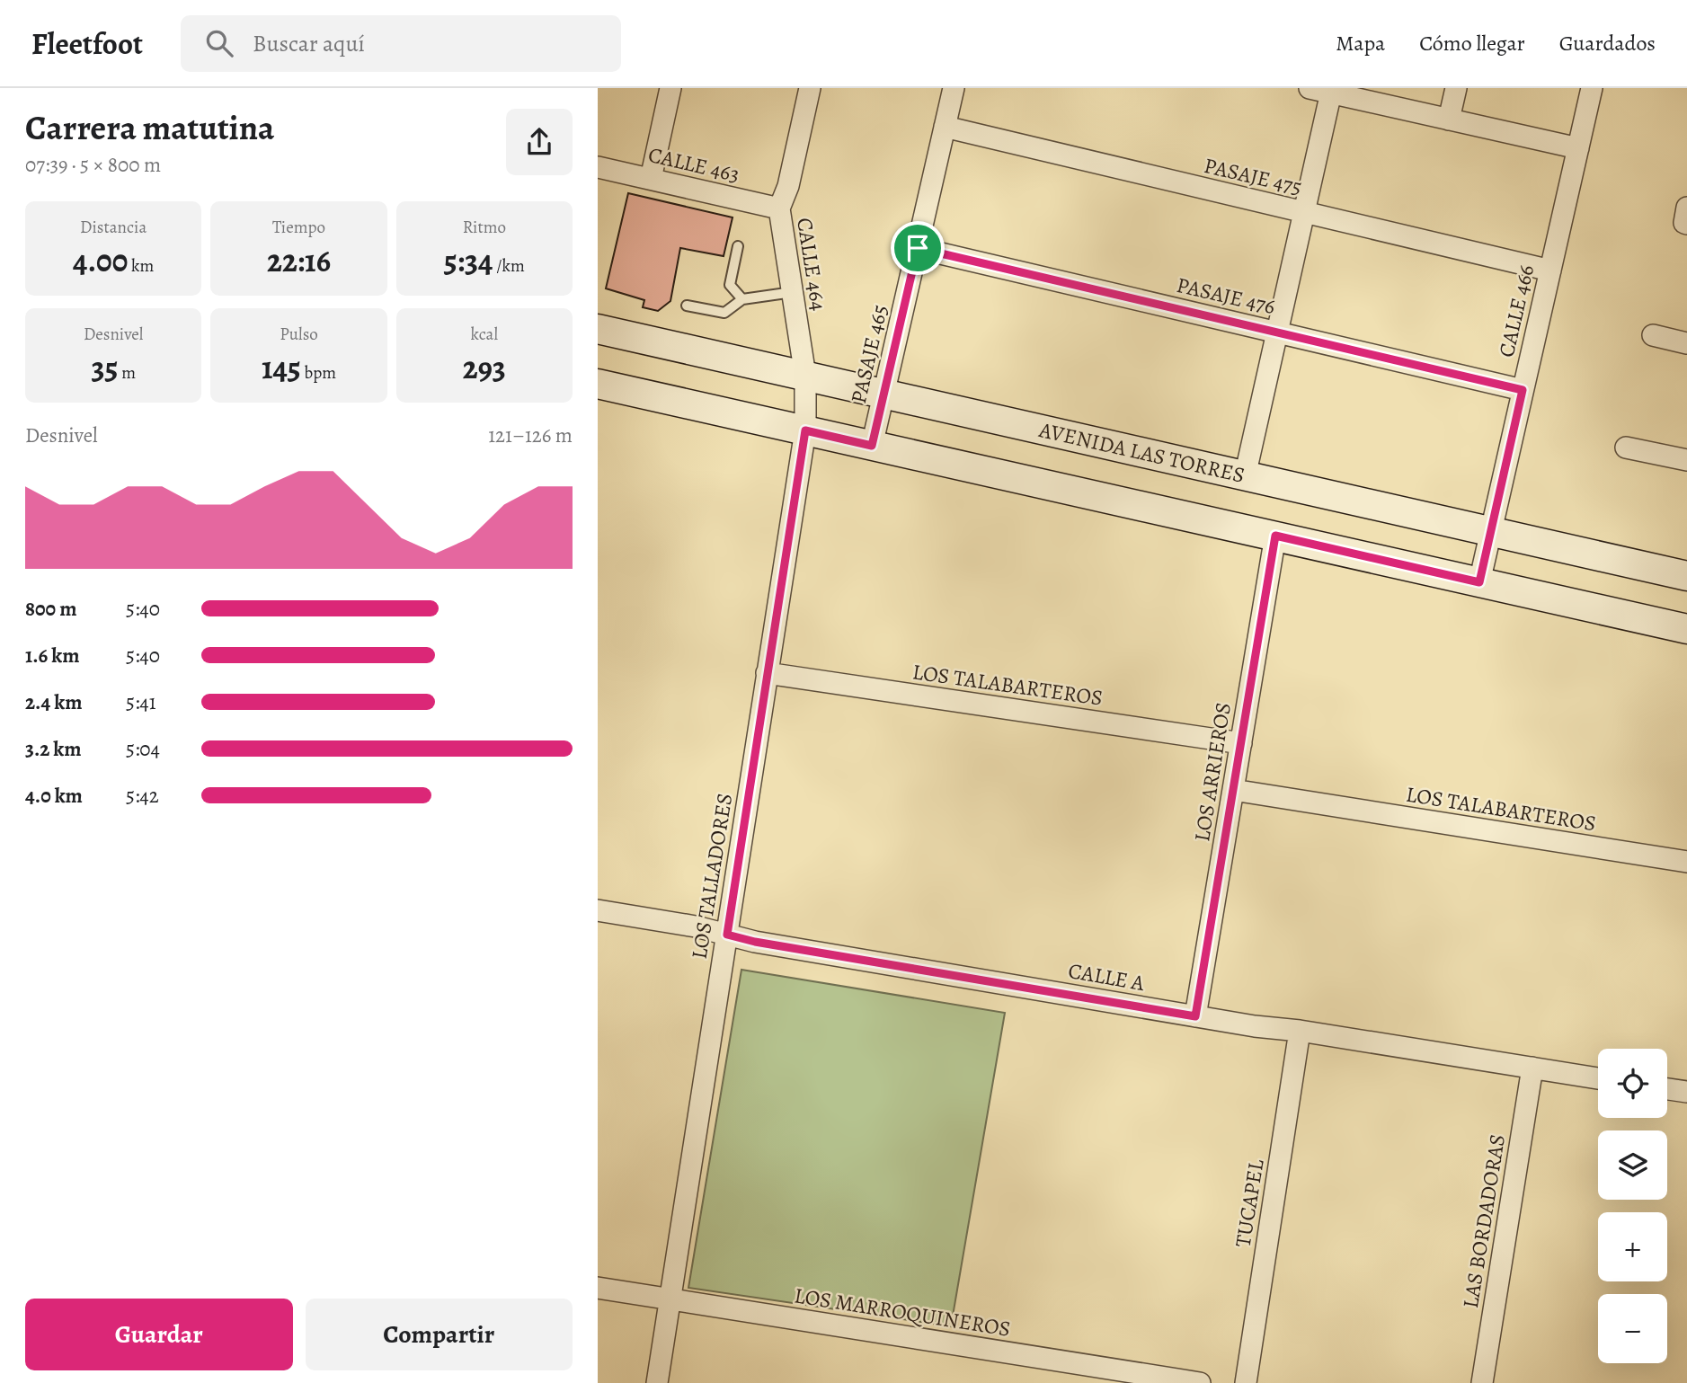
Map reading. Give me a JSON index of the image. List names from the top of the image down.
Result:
{
  "streets": {
    "main road": ["AVENIDA LAS TORRES"],
    "street": [
      "CALLE 463",
      "PASAJE 475",
      "CALLE 464",
      "PASAJE 476",
      "CALLE 466",
      "PASAJE 465",
      "LOS TALABARTEROS",
      "LOS ARRIEROS",
      "LOS TALLADORES",
      "CALLE A",
      "TUCAPEL",
      "LAS BORDADORAS",
      "LOS MARROQUINEROS"
    ]
  },
  "crossings": [
    ["CALLE 463", "CALLE 464"],
    ["PASAJE 475", "CALLE 466"],
    ["PASAJE 475", "PASAJE 465"],
    ["CALLE 464", "AVENIDA LAS TORRES"],
    ["CALLE 464", "LOS TALLADORES"],
    ["PASAJE 476", "CALLE 466"],
    ["PASAJE 476", "PASAJE 465"],
    ["CALLE 466", "AVENIDA LAS TORRES"],
    ["PASAJE 465", "AVENIDA LAS TORRES"],
    ["AVENIDA LAS TORRES", "LOS TALLADORES"],
    ["LOS TALABARTEROS", "LOS ARRIEROS"],
    ["LOS TALABARTEROS", "LOS TALLADORES"],
    ["LOS ARRIEROS", "CALLE A"],
    ["LOS TALLADORES", "CALLE A"],
    ["LOS TALLADORES", "LOS MARROQUINEROS"],
    ["CALLE A", "TUCAPEL"],
    ["CALLE A", "LAS BORDADORAS"]
  ],
  "page": {
    "header": "Fleetfoot",
    "search": "Buscar aquí",
    "nav": ["Mapa", "Cómo llegar", "Guardados"],
    "heading": ["Carrera matutina", "07:39 · 5 × 800 m"],
    "stats": [
      ["Distancia", "4.00 km"],
      ["Tiempo", "22:16"],
      ["Ritmo", "5:34 /km"],
      ["Desnivel", "35 m"],
      ["Pulso", "145 bpm"],
      ["kcal", "293"]
    ],
    "chart": ["Desnivel", "121–126 m"],
    "list": [
      {
        "name": "800 m",
        "note": "5:40"
      },
      {
        "name": "1.6 km",
        "note": "5:40"
      },
      {
        "name": "2.4 km",
        "note": "5:41"
      },
      {
        "name": "3.2 km",
        "note": "5:04"
      },
      {
        "name": "4.0 km",
        "note": "5:42"
      }
    ],
    "map_buttons": ["+", "−"],
    "buttons": ["Guardar", "Compartir"]
  }
}
